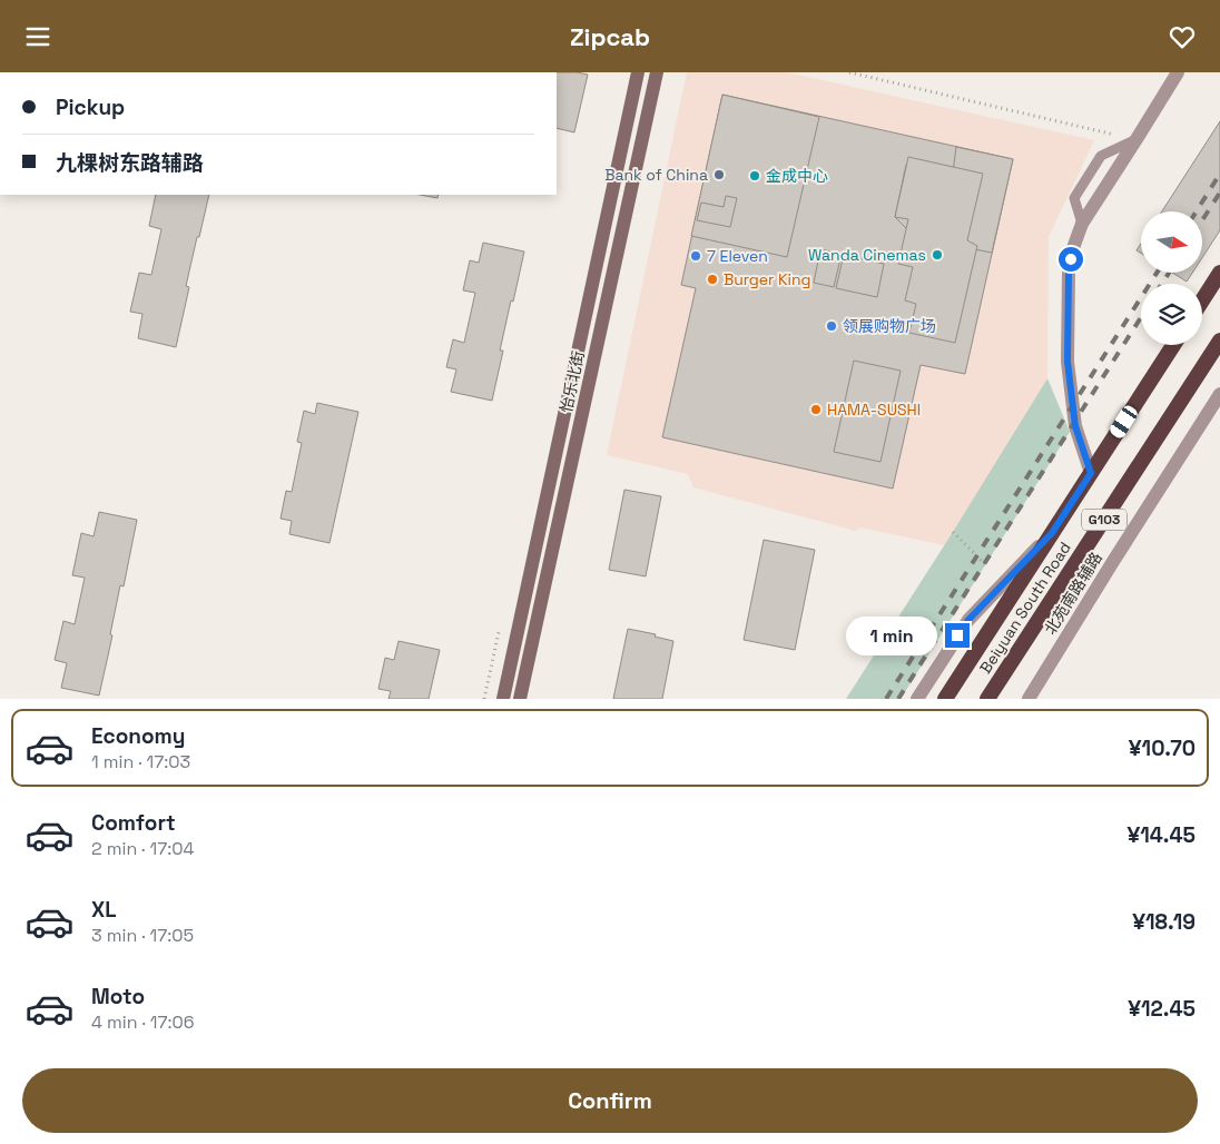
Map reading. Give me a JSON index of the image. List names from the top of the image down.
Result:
{
  "streets": {
    "highway": ["G103", "Beiyuan South Road"],
    "main road": ["怡乐北街"],
    "street": ["北苑南路辅路"]
  },
  "places": [
    "Bank of China",
    "金成中心",
    "Wanda Cinemas",
    "7 Eleven",
    "Burger King",
    "领展购物广场",
    "HAMA-SUSHI"
  ],
  "north": "right",
  "page": {
    "header": "Zipcab",
    "banner": ["Pickup", "九棵树东路辅路"],
    "bubble": "1 min",
    "list": [
      {
        "name": "Economy",
        "note": "1 min · 17:03",
        "value": "¥10.70"
      },
      {
        "name": "Comfort",
        "note": "2 min · 17:04",
        "value": "¥14.45"
      },
      {
        "name": "XL",
        "note": "3 min · 17:05",
        "value": "¥18.19"
      },
      {
        "name": "Moto",
        "note": "4 min · 17:06",
        "value": "¥12.45"
      }
    ],
    "buttons": "Confirm"
  }
}
